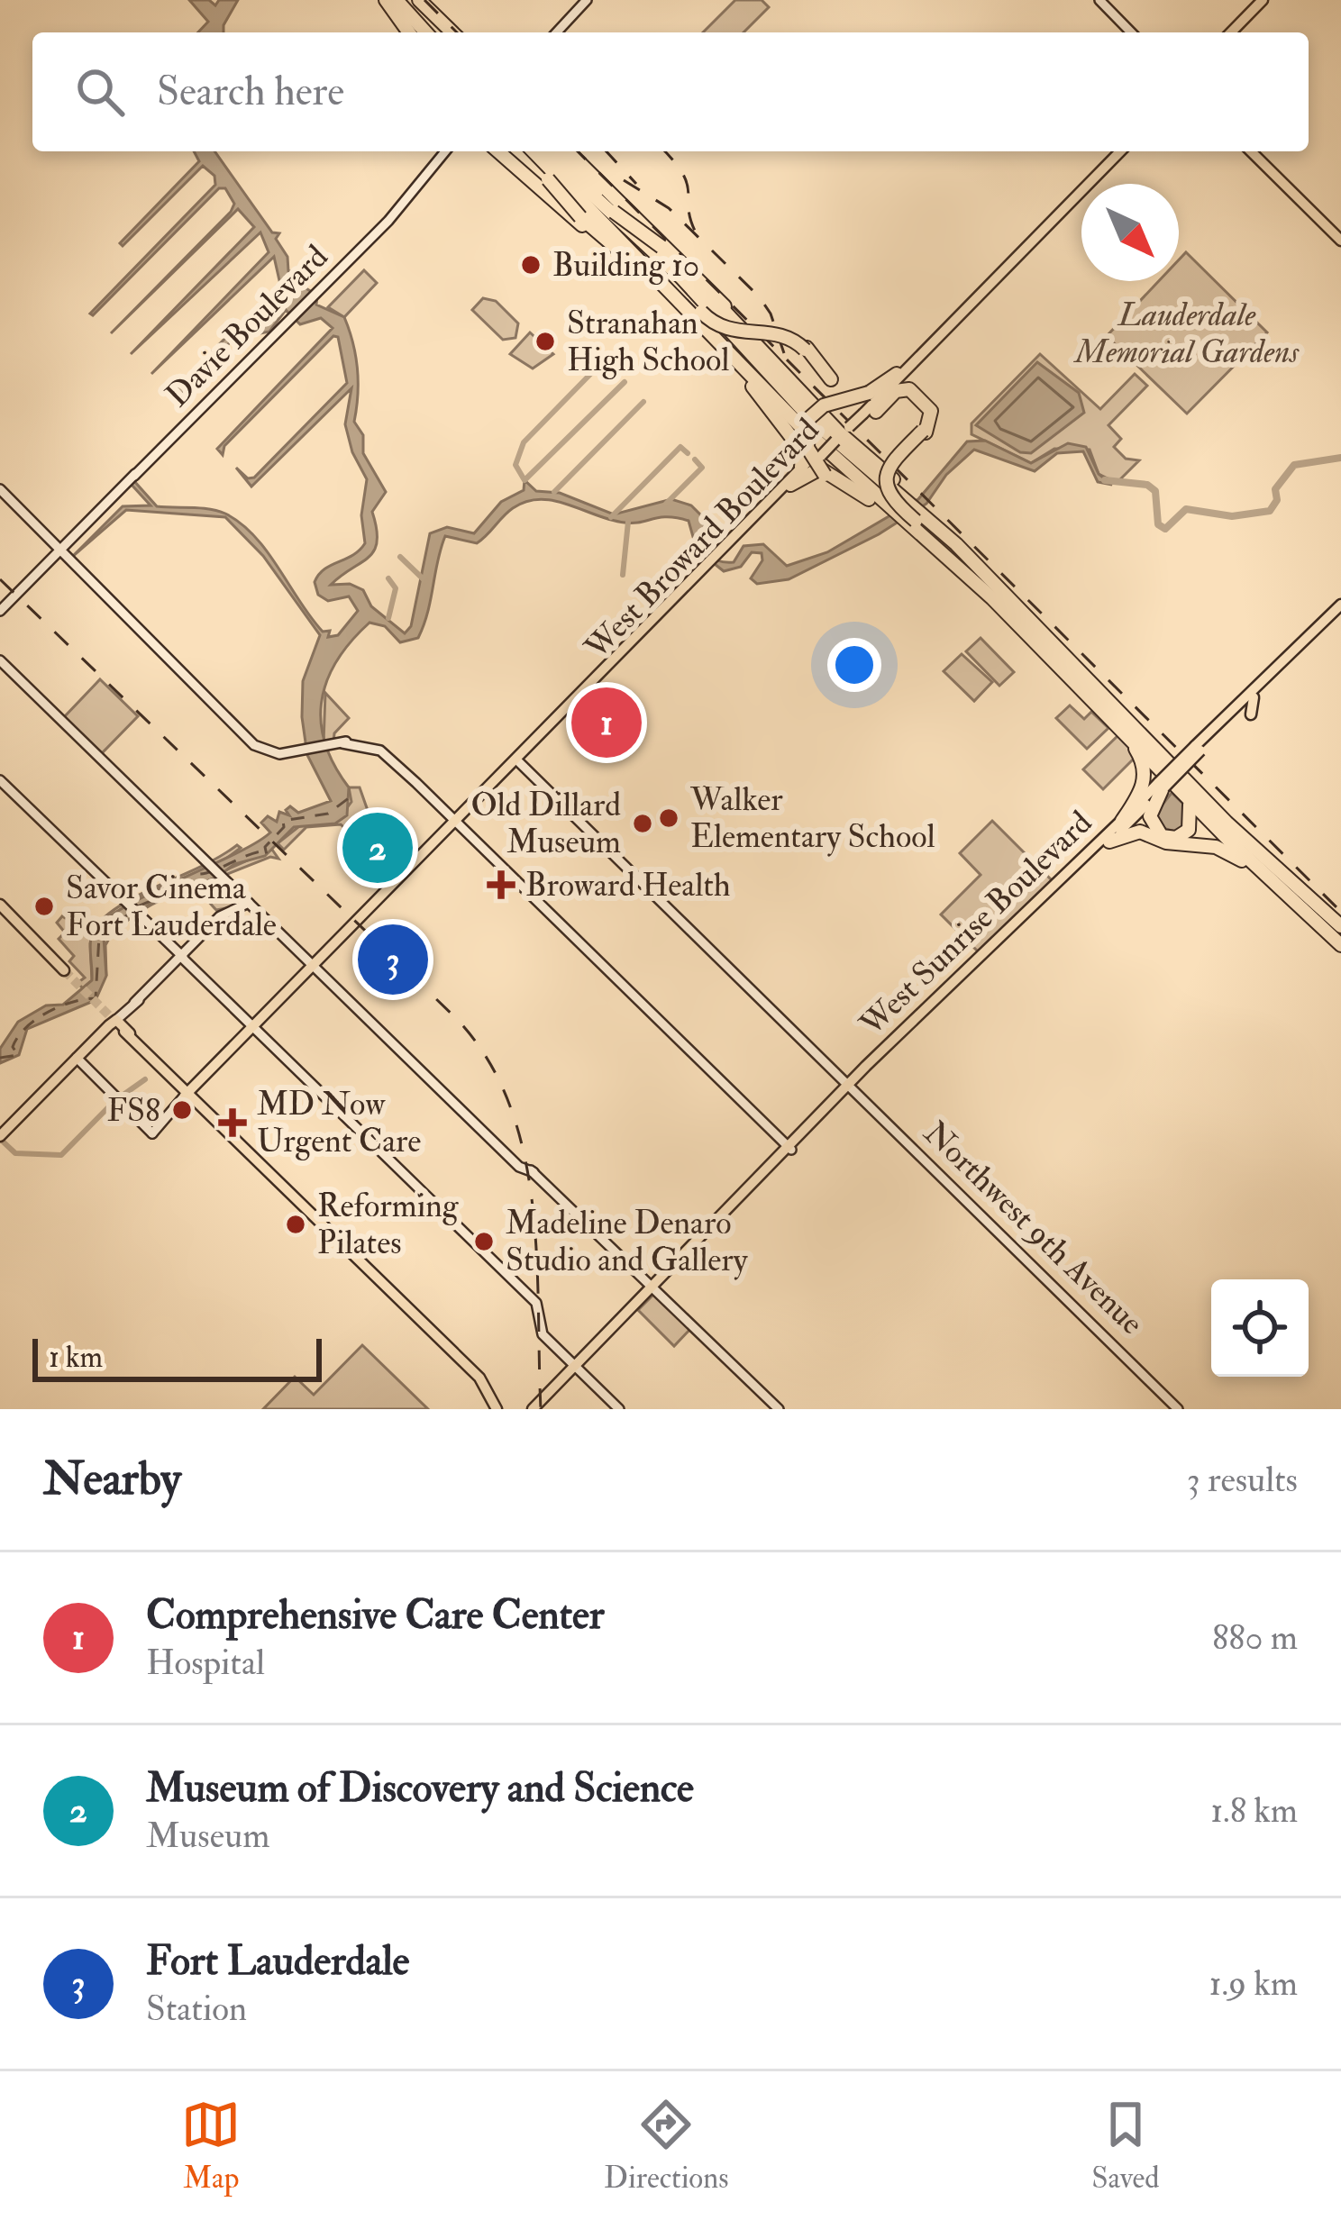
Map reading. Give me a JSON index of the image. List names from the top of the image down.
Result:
{
  "streets": {
    "main road": [
      "Davie Boulevard",
      "West Broward Boulevard",
      "West Sunrise Boulevard",
      "Northwest 9th Avenue"
    ]
  },
  "crossings": [
    ["West Broward Boulevard", "Northwest 9th Avenue"],
    ["West Sunrise Boulevard", "Northwest 9th Avenue"]
  ],
  "parks": ["Lauderdale Memorial Gardens"],
  "places": {
    "other": [
      "Building 10",
      "Stranahan High School",
      "Walker Elementary School",
      "Old Dillard Museum",
      "Savor Cinema Fort Lauderdale",
      "FS8",
      "Reforming Pilates",
      "Madeline Denaro Studio and Gallery"
    ],
    "health": ["Broward Health", "MD Now Urgent Care"]
  },
  "scale_bar": "1 km",
  "north": "bottom right",
  "page": {
    "search": "Search here",
    "pins": ["1", "2", "3"],
    "scale": "1 km",
    "heading": ["Nearby", "3 results"],
    "list": [
      {
        "mark": "1",
        "name": "Comprehensive Care Center",
        "note": "Hospital",
        "value": "880 m"
      },
      {
        "mark": "2",
        "name": "Museum of Discovery and Science",
        "note": "Museum",
        "value": "1.8 km"
      },
      {
        "mark": "3",
        "name": "Fort Lauderdale",
        "note": "Station",
        "value": "1.9 km"
      }
    ],
    "nav": ["Map", "Directions", "Saved"]
  }
}
